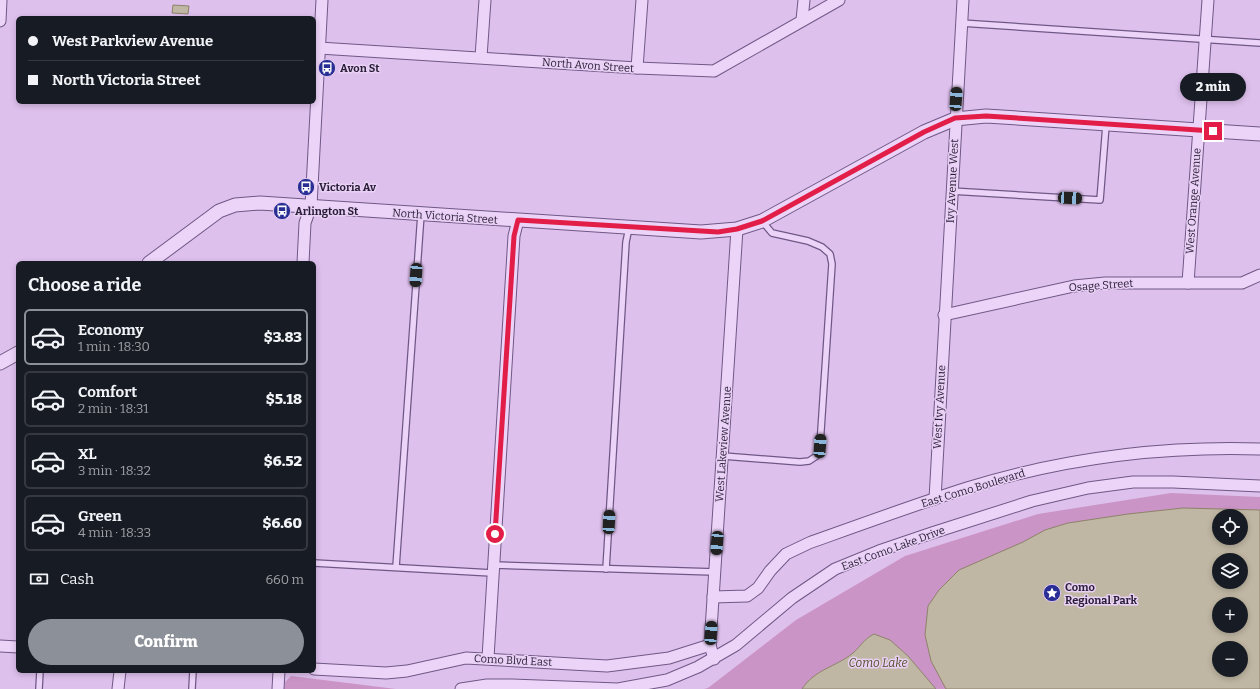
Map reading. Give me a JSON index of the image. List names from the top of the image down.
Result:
{
  "streets": {
    "street": [
      "North Avon Street",
      "Ivy Avenue West",
      "West Orange Avenue",
      "North Victoria Street",
      "Osage Street",
      "West Ivy Avenue",
      "West Lakeview Avenue",
      "East Como Boulevard",
      "East Como Lake Drive",
      "Como Blvd East"
    ]
  },
  "crossings": [
    ["Ivy Avenue West", "North Victoria Street"],
    ["Ivy Avenue West", "Osage Street"],
    ["Ivy Avenue West", "West Ivy Avenue"],
    ["West Orange Avenue", "North Victoria Street"],
    ["West Orange Avenue", "Osage Street"],
    ["North Victoria Street", "West Lakeview Avenue"],
    ["Osage Street", "West Ivy Avenue"],
    ["West Ivy Avenue", "East Como Boulevard"],
    ["West Lakeview Avenue", "East Como Boulevard"],
    ["West Lakeview Avenue", "East Como Lake Drive"],
    ["West Lakeview Avenue", "Como Blvd East"]
  ],
  "water": ["Como Lake"],
  "places": {
    "bus stop": ["Avon St", "Victoria Av", "Arlington St"],
    "place": ["Como Regional Park"]
  },
  "page": {
    "banner": ["West Parkview Avenue", "North Victoria Street"],
    "bubble": "2 min",
    "heading": "Choose a ride",
    "list": [
      {
        "name": "Economy",
        "note": "1 min · 18:30",
        "value": "$3.83"
      },
      {
        "name": "Comfort",
        "note": "2 min · 18:31",
        "value": "$5.18"
      },
      {
        "name": "XL",
        "note": "3 min · 18:32",
        "value": "$6.52"
      },
      {
        "name": "Green",
        "note": "4 min · 18:33",
        "value": "$6.60"
      }
    ],
    "map_buttons": ["+", "−"],
    "pay": ["Cash", "660 m"],
    "buttons": "Confirm"
  }
}
